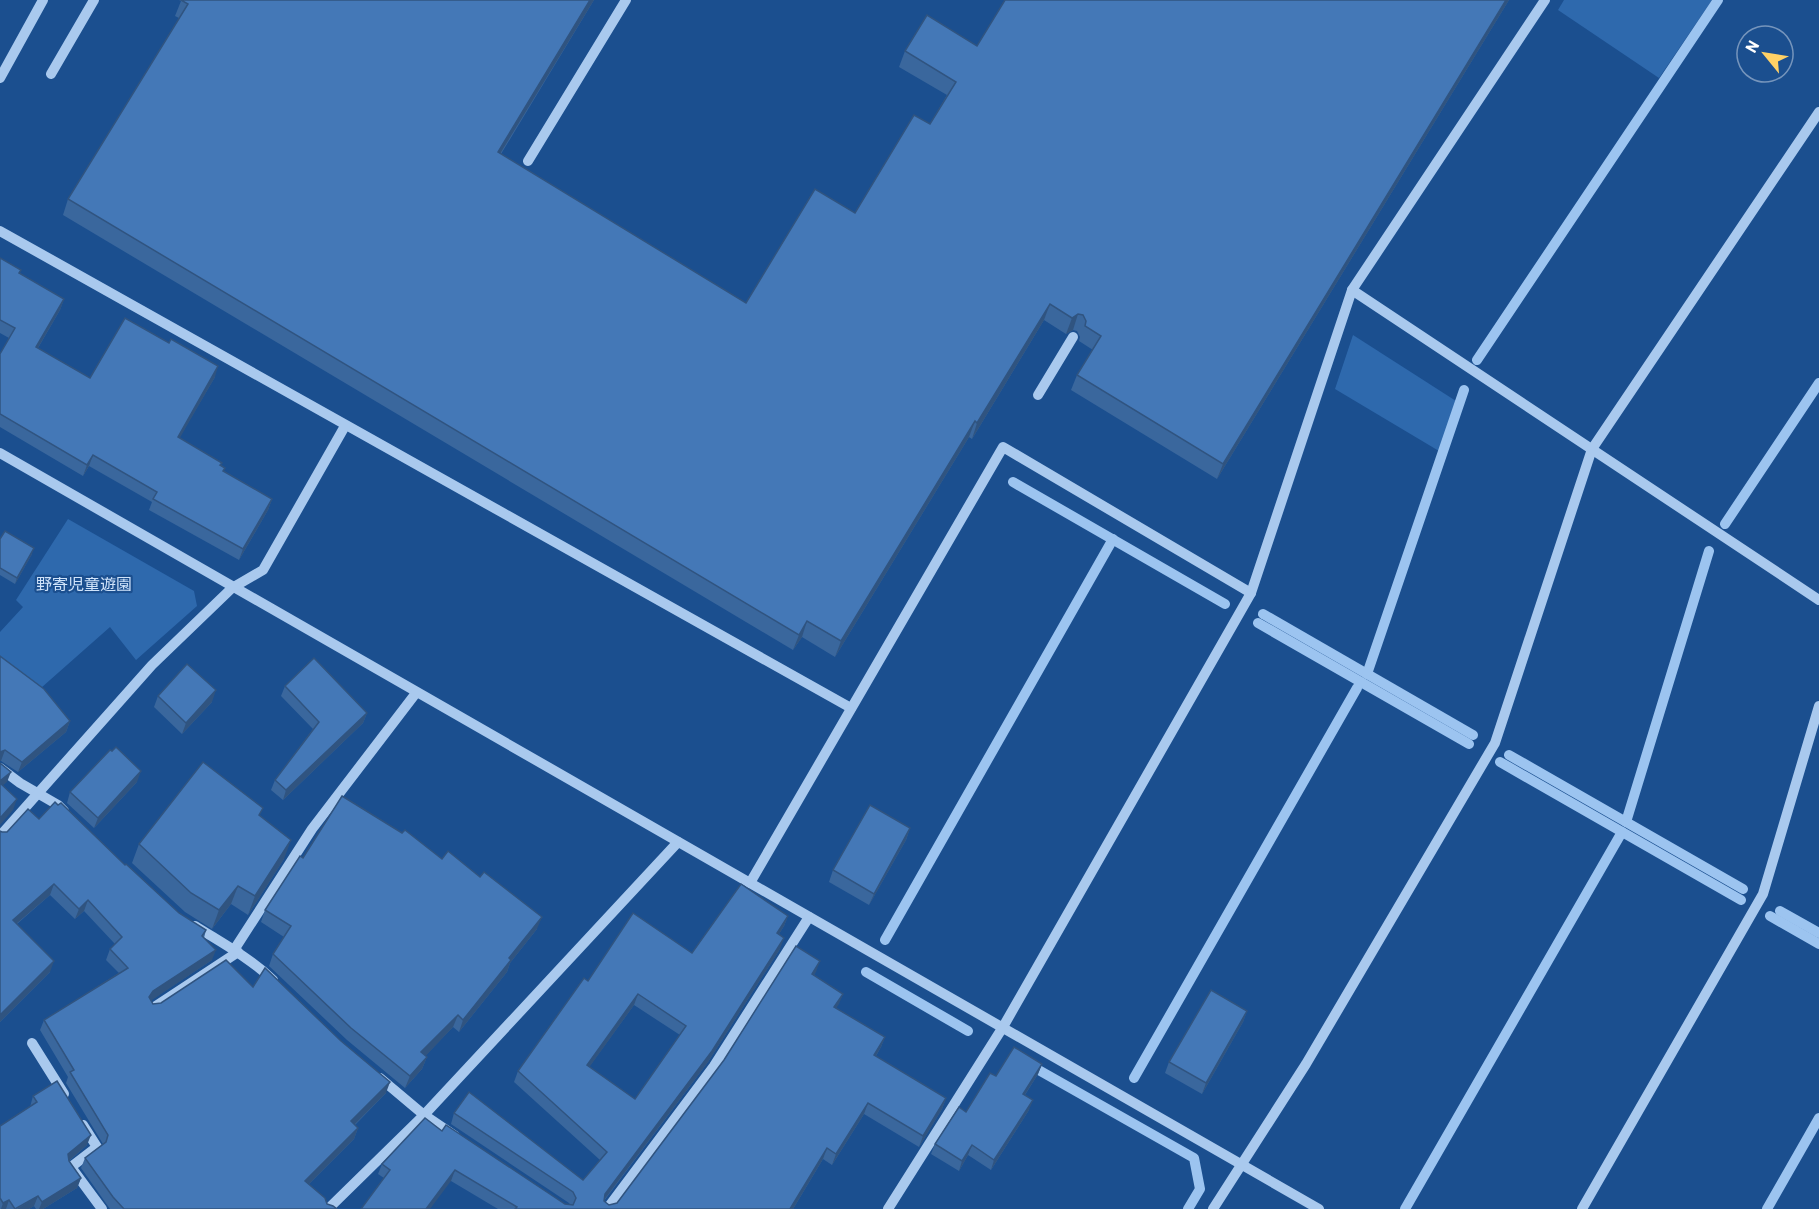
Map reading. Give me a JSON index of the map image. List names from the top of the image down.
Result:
{
  "parks": ["野寄児童遊園"],
  "north": "top left"
}
